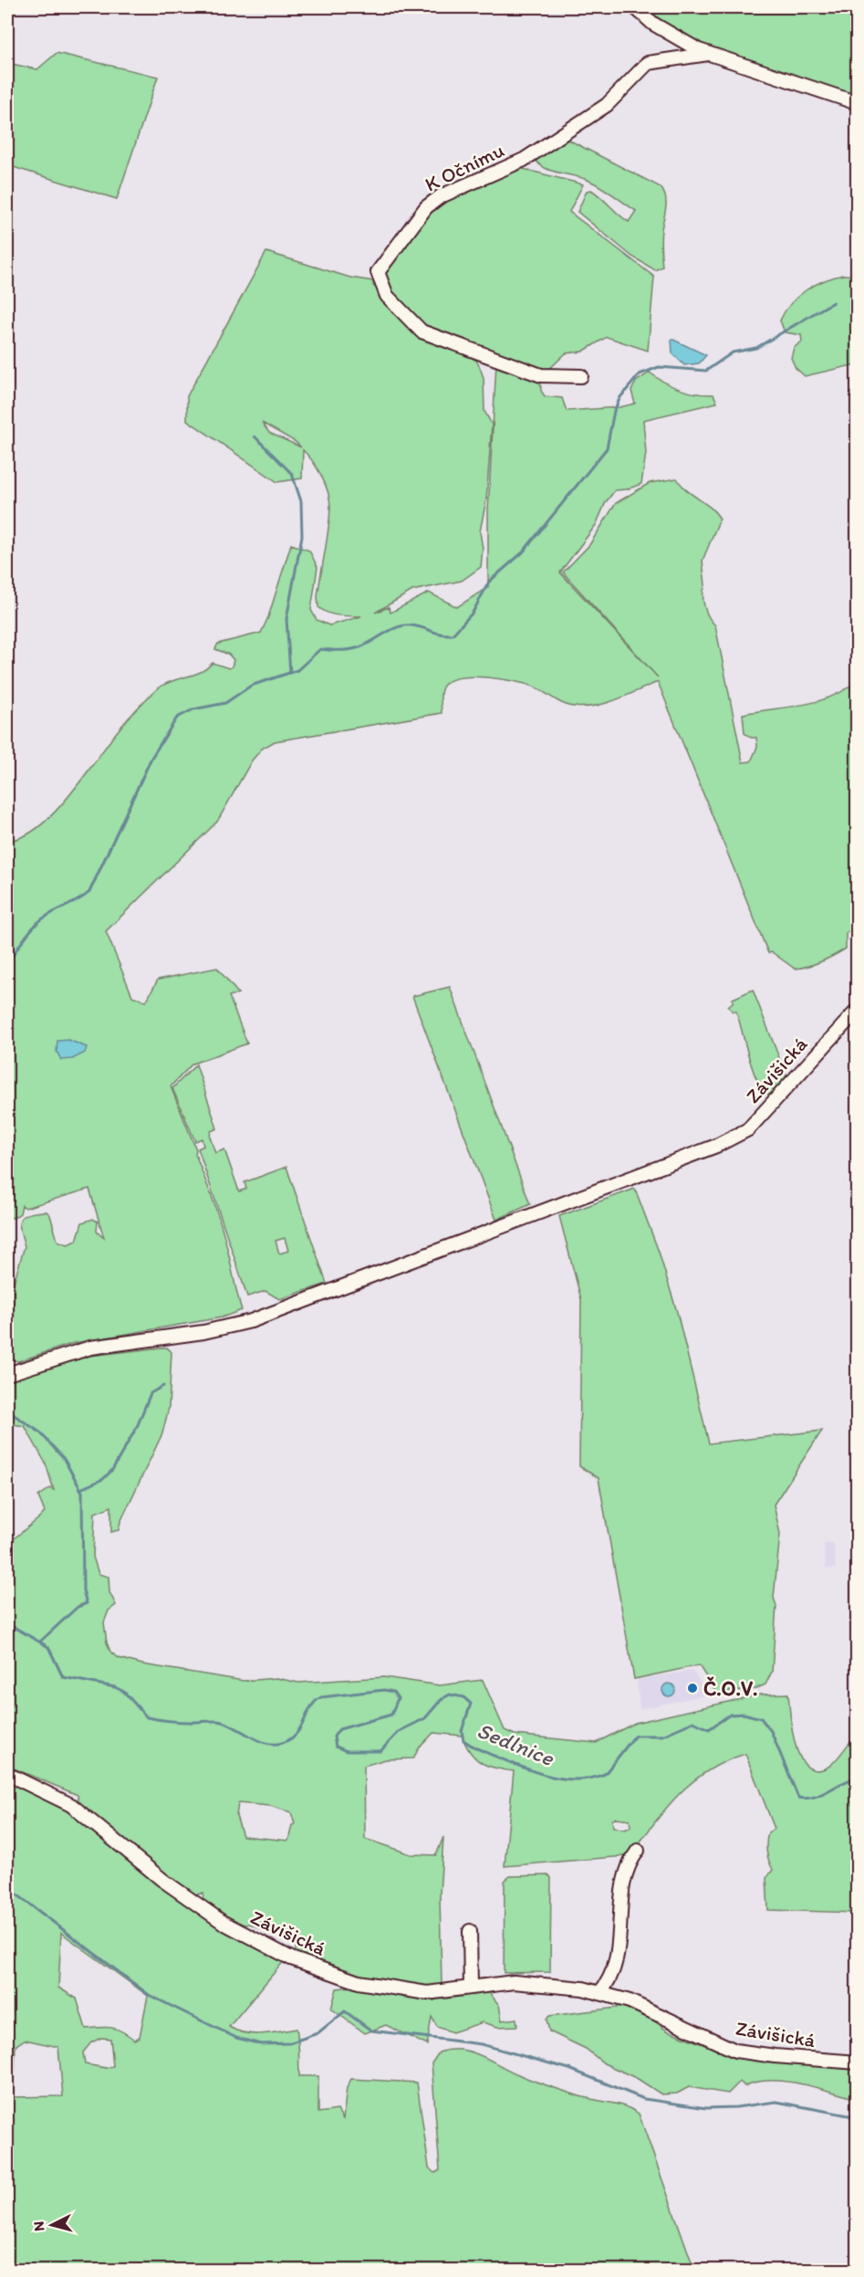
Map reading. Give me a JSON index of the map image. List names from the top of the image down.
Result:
{
  "streets": {
    "street": ["K Očnímu", "Závišická"]
  },
  "water": ["Sedlnice"],
  "places": ["Č.O.V."],
  "north": "left"
}
